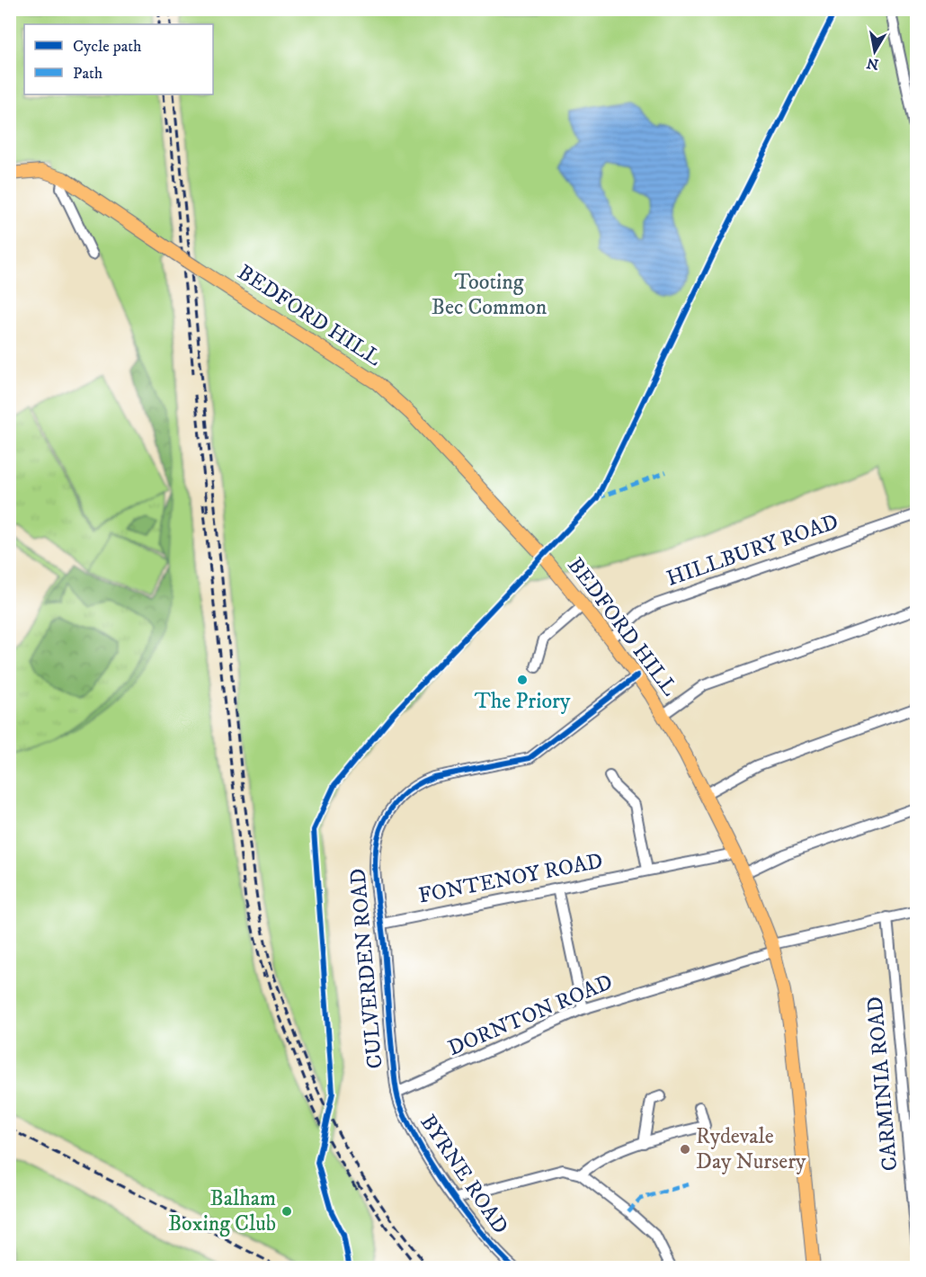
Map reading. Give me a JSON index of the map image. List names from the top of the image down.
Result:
{
  "streets": {
    "main road": ["BEDFORD HILL"],
    "street": [
      "HILLBURY ROAD",
      "FONTENOY ROAD",
      "CULVERDEN ROAD",
      "DORNTON ROAD",
      "CARMINIA ROAD",
      "BYRNE ROAD"
    ]
  },
  "crossings": [
    ["BEDFORD HILL", "HILLBURY ROAD"],
    ["BEDFORD HILL", "FONTENOY ROAD"],
    ["BEDFORD HILL", "CULVERDEN ROAD"],
    ["BEDFORD HILL", "DORNTON ROAD"],
    ["FONTENOY ROAD", "CULVERDEN ROAD"],
    ["CULVERDEN ROAD", "DORNTON ROAD"],
    ["CULVERDEN ROAD", "BYRNE ROAD"],
    ["DORNTON ROAD", "CARMINIA ROAD"],
    ["DORNTON ROAD", "BYRNE ROAD"]
  ],
  "parks": ["Tooting Bec Common"],
  "places": ["The Priory", "Rydevale Day Nursery", "Balham Boxing Club"],
  "legend": ["Cycle path", "Path"],
  "north": "bottom"
}
